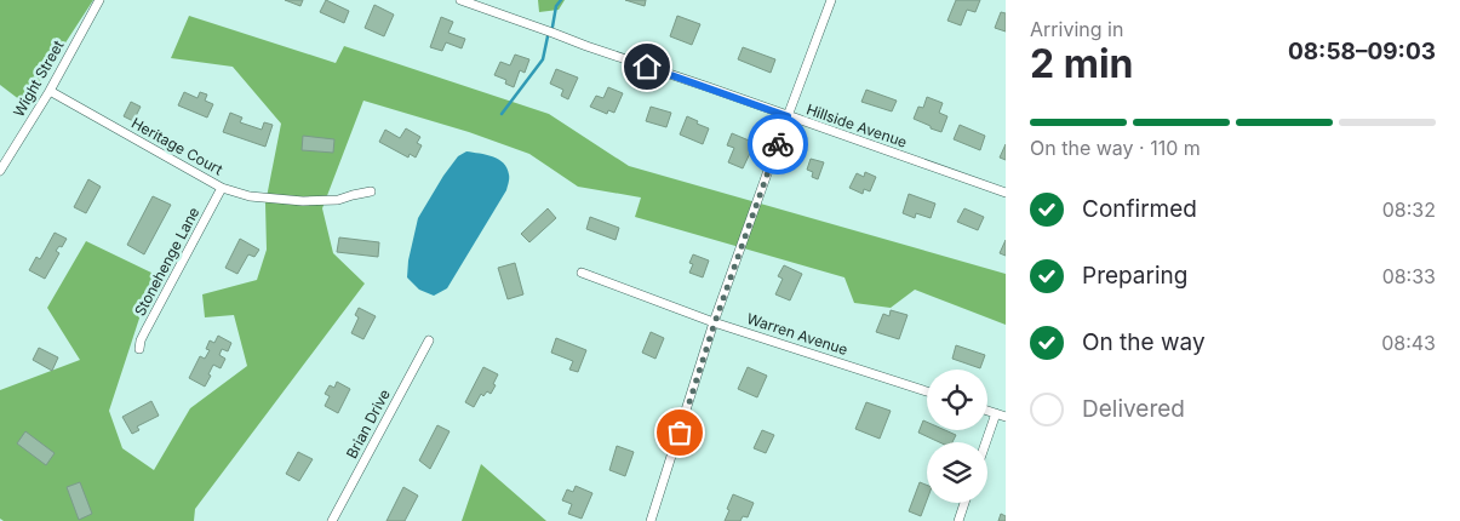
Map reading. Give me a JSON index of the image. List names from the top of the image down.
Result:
{
  "streets": {
    "street": [
      "Wight Street",
      "Hillside Avenue",
      "Heritage Court",
      "Stonehenge Lane",
      "Warren Avenue",
      "Brian Drive"
    ]
  },
  "crossings": [
    ["Wight Street", "Heritage Court"],
    ["Heritage Court", "Stonehenge Lane"]
  ],
  "page": {
    "heading": ["2 min", "Arriving in", "08:58–09:03"],
    "bar": "On the way · 110 m",
    "list": [
      ["Confirmed", "08:32"],
      ["Preparing", "08:33"],
      ["On the way", "08:43"],
      "Delivered"
    ]
  }
}
